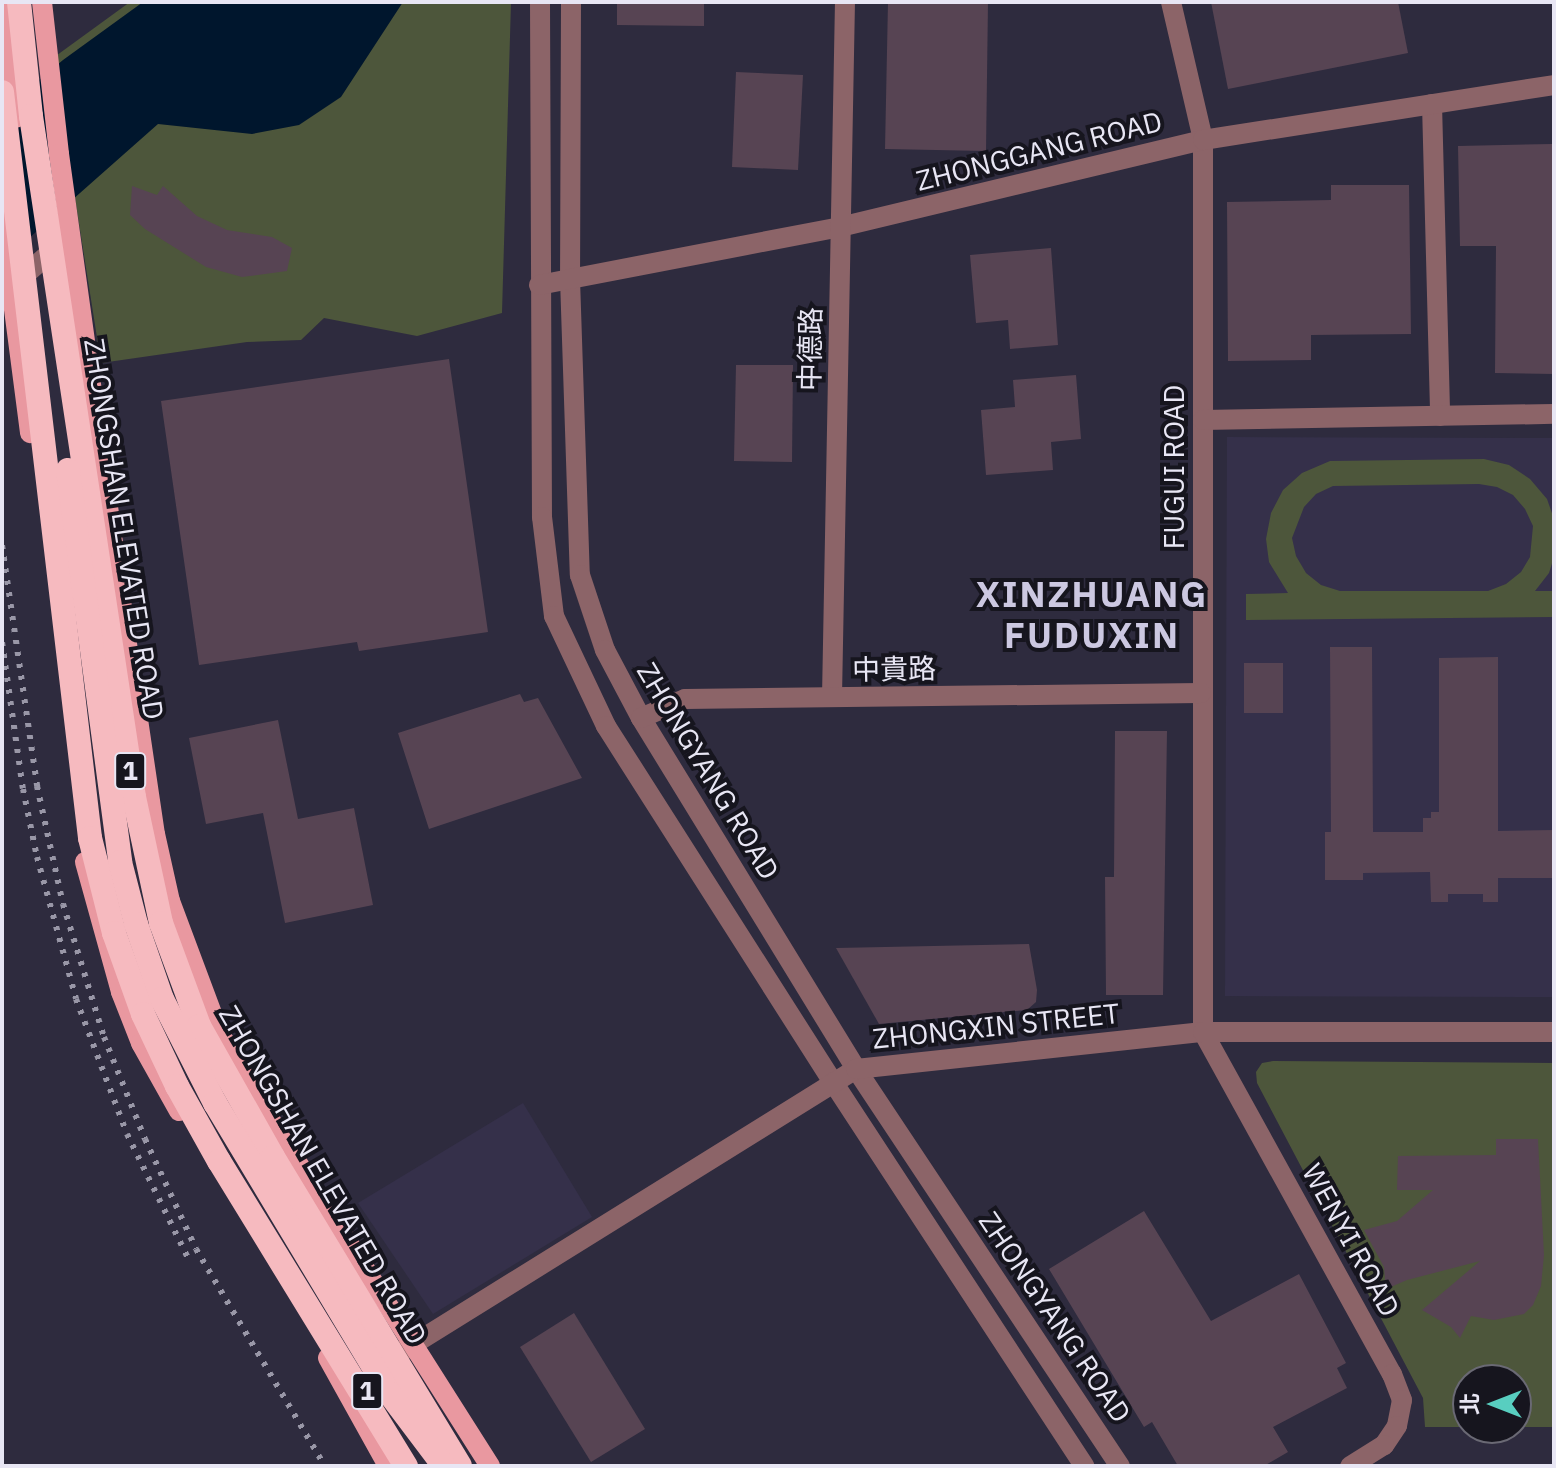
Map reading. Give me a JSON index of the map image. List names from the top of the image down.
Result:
{
  "streets": {
    "highway": ["ZHONGSHAN ELEVATED ROAD", "1"],
    "street": [
      "ZHONGGANG ROAD",
      "中德路",
      "FUGUI ROAD",
      "中貴路",
      "ZHONGYANG ROAD",
      "ZHONGXIN STREET",
      "WENYI ROAD"
    ]
  },
  "crossings": [
    ["ZHONGGANG ROAD", "中德路"],
    ["ZHONGGANG ROAD", "FUGUI ROAD"],
    ["ZHONGGANG ROAD", "ZHONGYANG ROAD"],
    ["中德路", "中貴路"],
    ["FUGUI ROAD", "中貴路"],
    ["FUGUI ROAD", "ZHONGXIN STREET"],
    ["FUGUI ROAD", "WENYI ROAD"],
    ["中貴路", "ZHONGYANG ROAD"],
    ["1", "ZHONGXIN STREET"],
    ["ZHONGYANG ROAD", "ZHONGXIN STREET"],
    ["ZHONGXIN STREET", "WENYI ROAD"]
  ],
  "districts": ["XINZHUANG FUDUXIN"],
  "north": "left"
}
